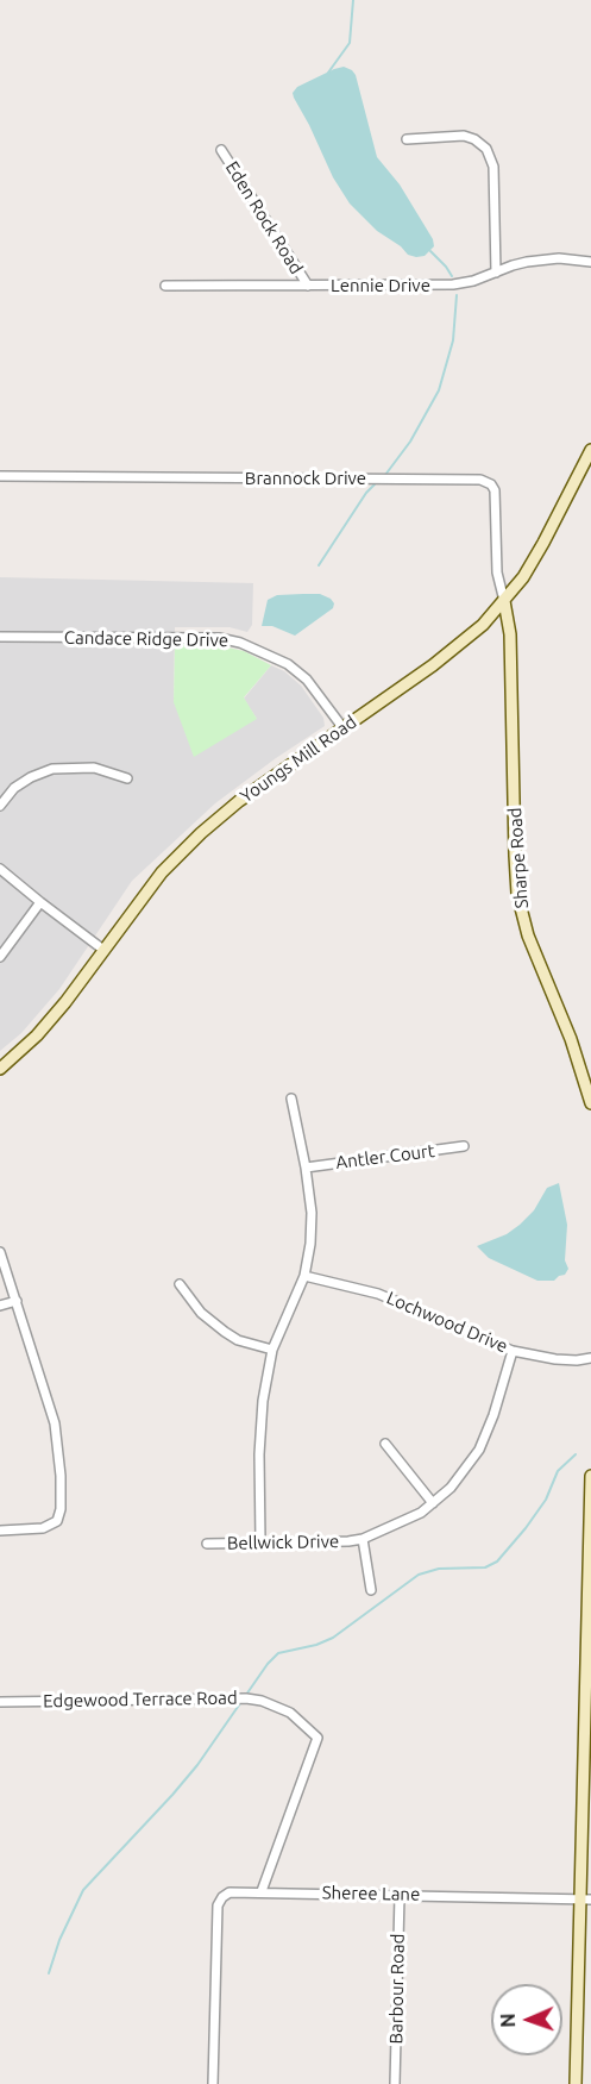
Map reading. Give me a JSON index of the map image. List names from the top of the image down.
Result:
{
  "streets": {
    "street": [
      "Eden Rock Road",
      "Lennie Drive",
      "Brannock Drive",
      "Candace Ridge Drive",
      "Youngs Mill Road",
      "Sharpe Road",
      "Antler Court",
      "Lochwood Drive",
      "Bellwick Drive",
      "Edgewood Terrace Road",
      "Sheree Lane",
      "Barbour Road"
    ]
  },
  "crossings": [
    ["Eden Rock Road", "Lennie Drive"],
    ["Brannock Drive", "Youngs Mill Road"],
    ["Brannock Drive", "Sharpe Road"],
    ["Candace Ridge Drive", "Youngs Mill Road"],
    ["Youngs Mill Road", "Sharpe Road"],
    ["Lochwood Drive", "Bellwick Drive"],
    ["Edgewood Terrace Road", "Sheree Lane"],
    ["Sheree Lane", "Barbour Road"]
  ],
  "north": "left"
}
